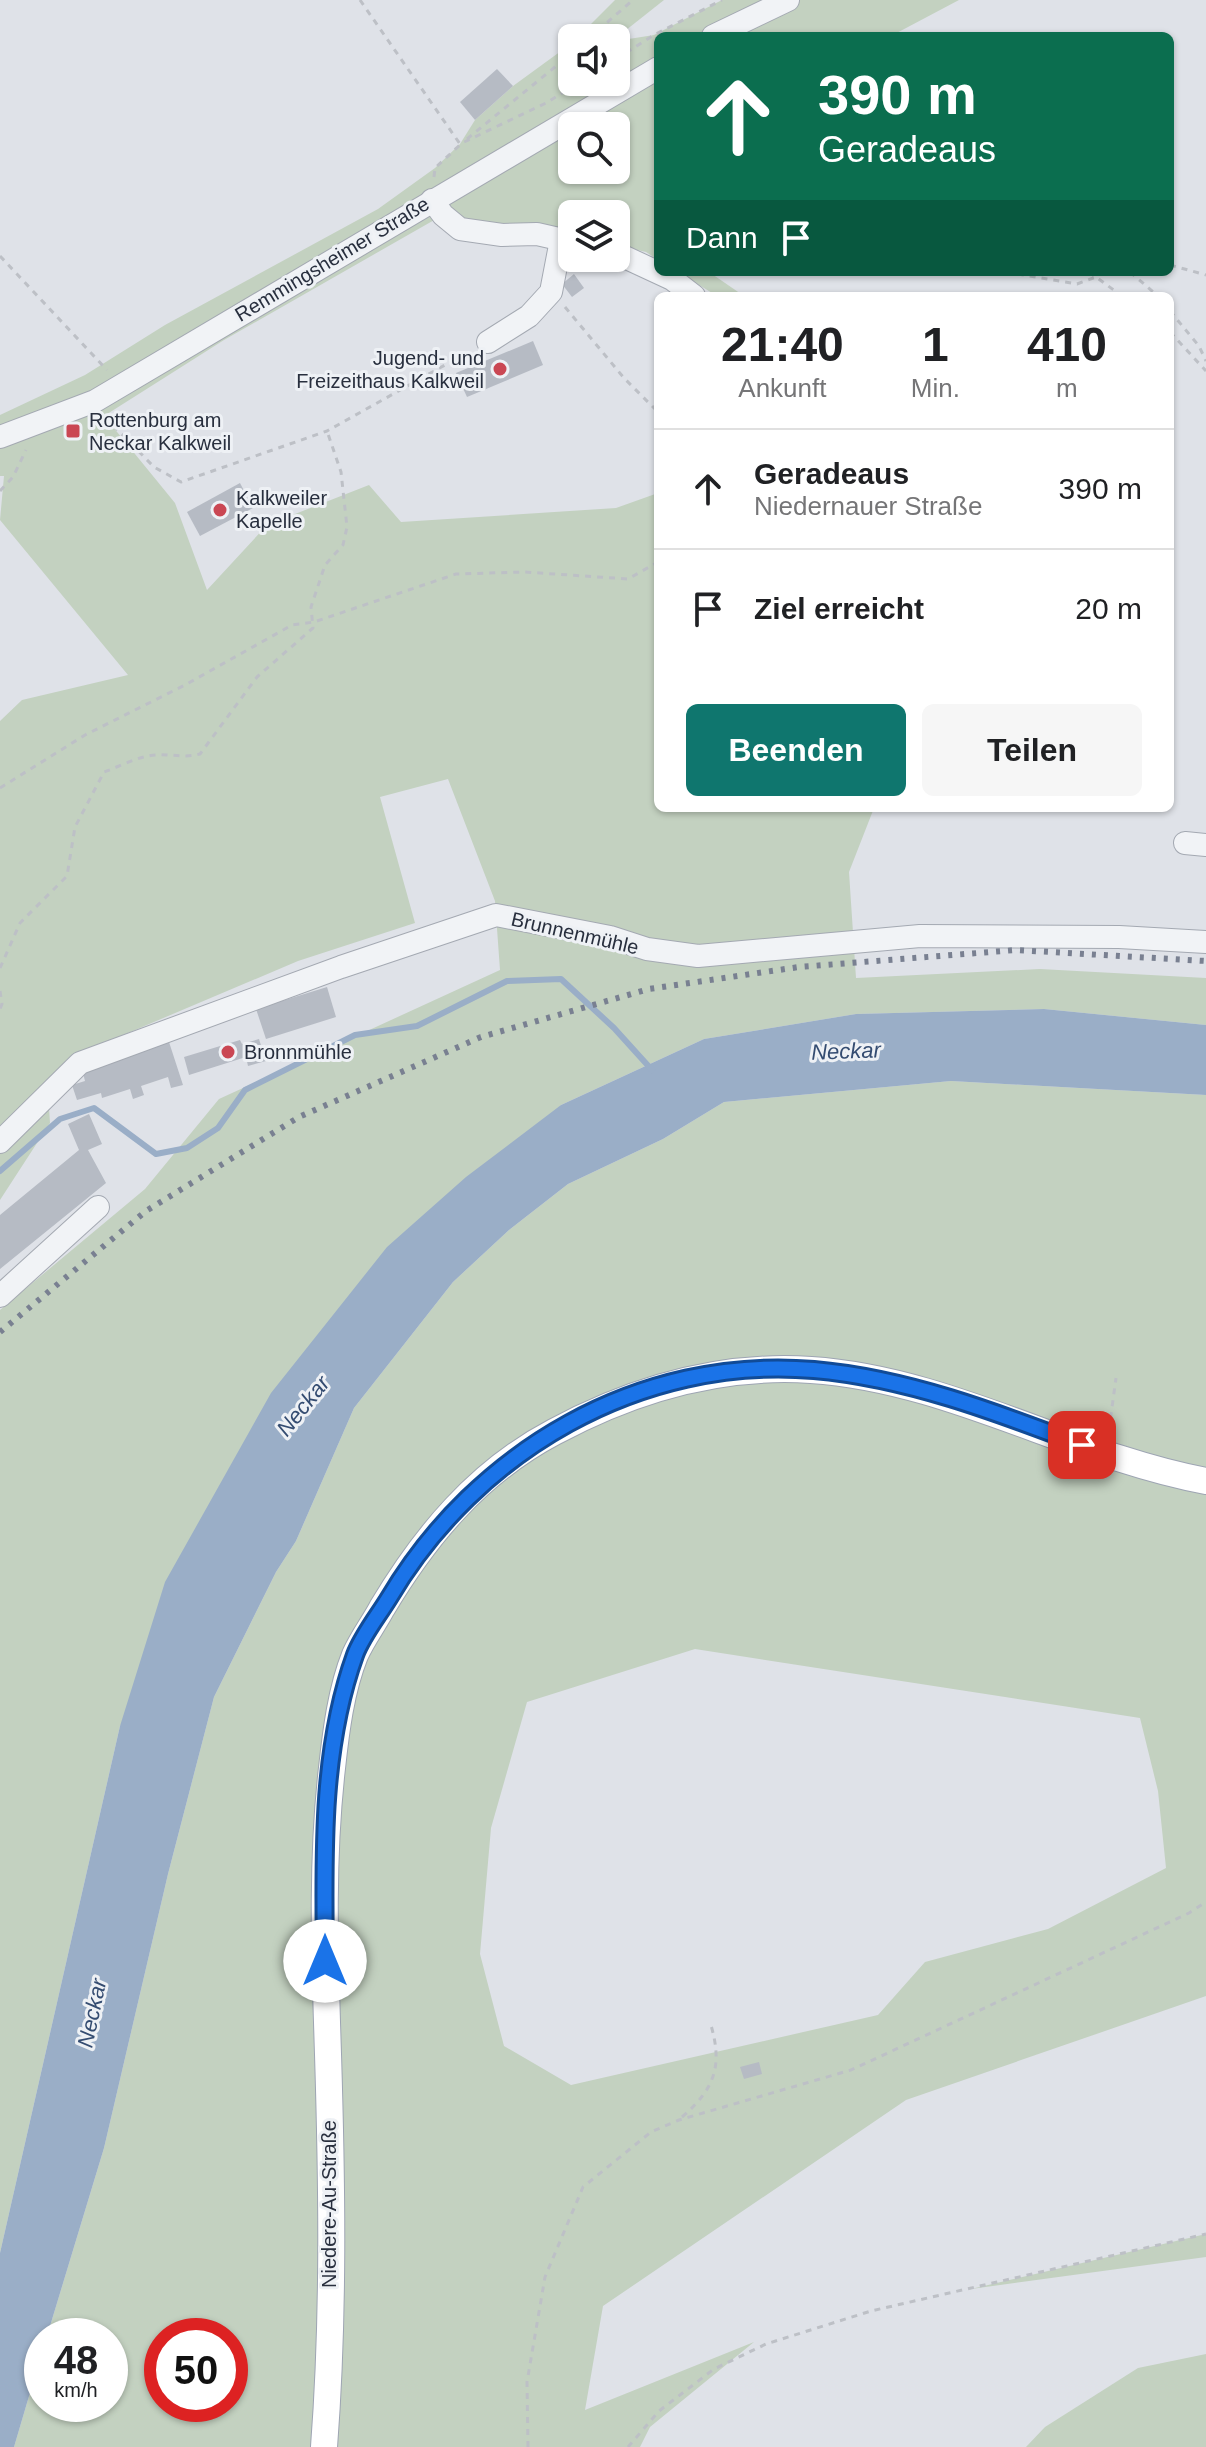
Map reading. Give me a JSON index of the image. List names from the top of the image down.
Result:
{
  "streets": {
    "main road": ["Niedere-Au-Straße"],
    "street": ["Remmingsheimer Straße", "Brunnenmühle"]
  },
  "water": ["Neckar"],
  "places": {
    "other": ["Jugend- und Freizeithaus Kalkweil", "Kalkweiler Kapelle", "Bronnmühle"],
    "transit": ["Rottenburg am Neckar Kalkweil"]
  },
  "page": {
    "turn": ["390 m", "Geradeaus"],
    "then": "Dann",
    "eta": [
      "21:40",
      "Ankunft",
      "1",
      "Min.",
      "410",
      "m"
    ],
    "list": [
      {
        "name": "Geradeaus",
        "note": "Niedernauer Straße",
        "value": "390 m"
      },
      {
        "name": "Ziel erreicht",
        "value": "20 m"
      }
    ],
    "buttons": ["Beenden", "Teilen"],
    "speed": "48 km/h",
    "limit": "50"
  }
}
